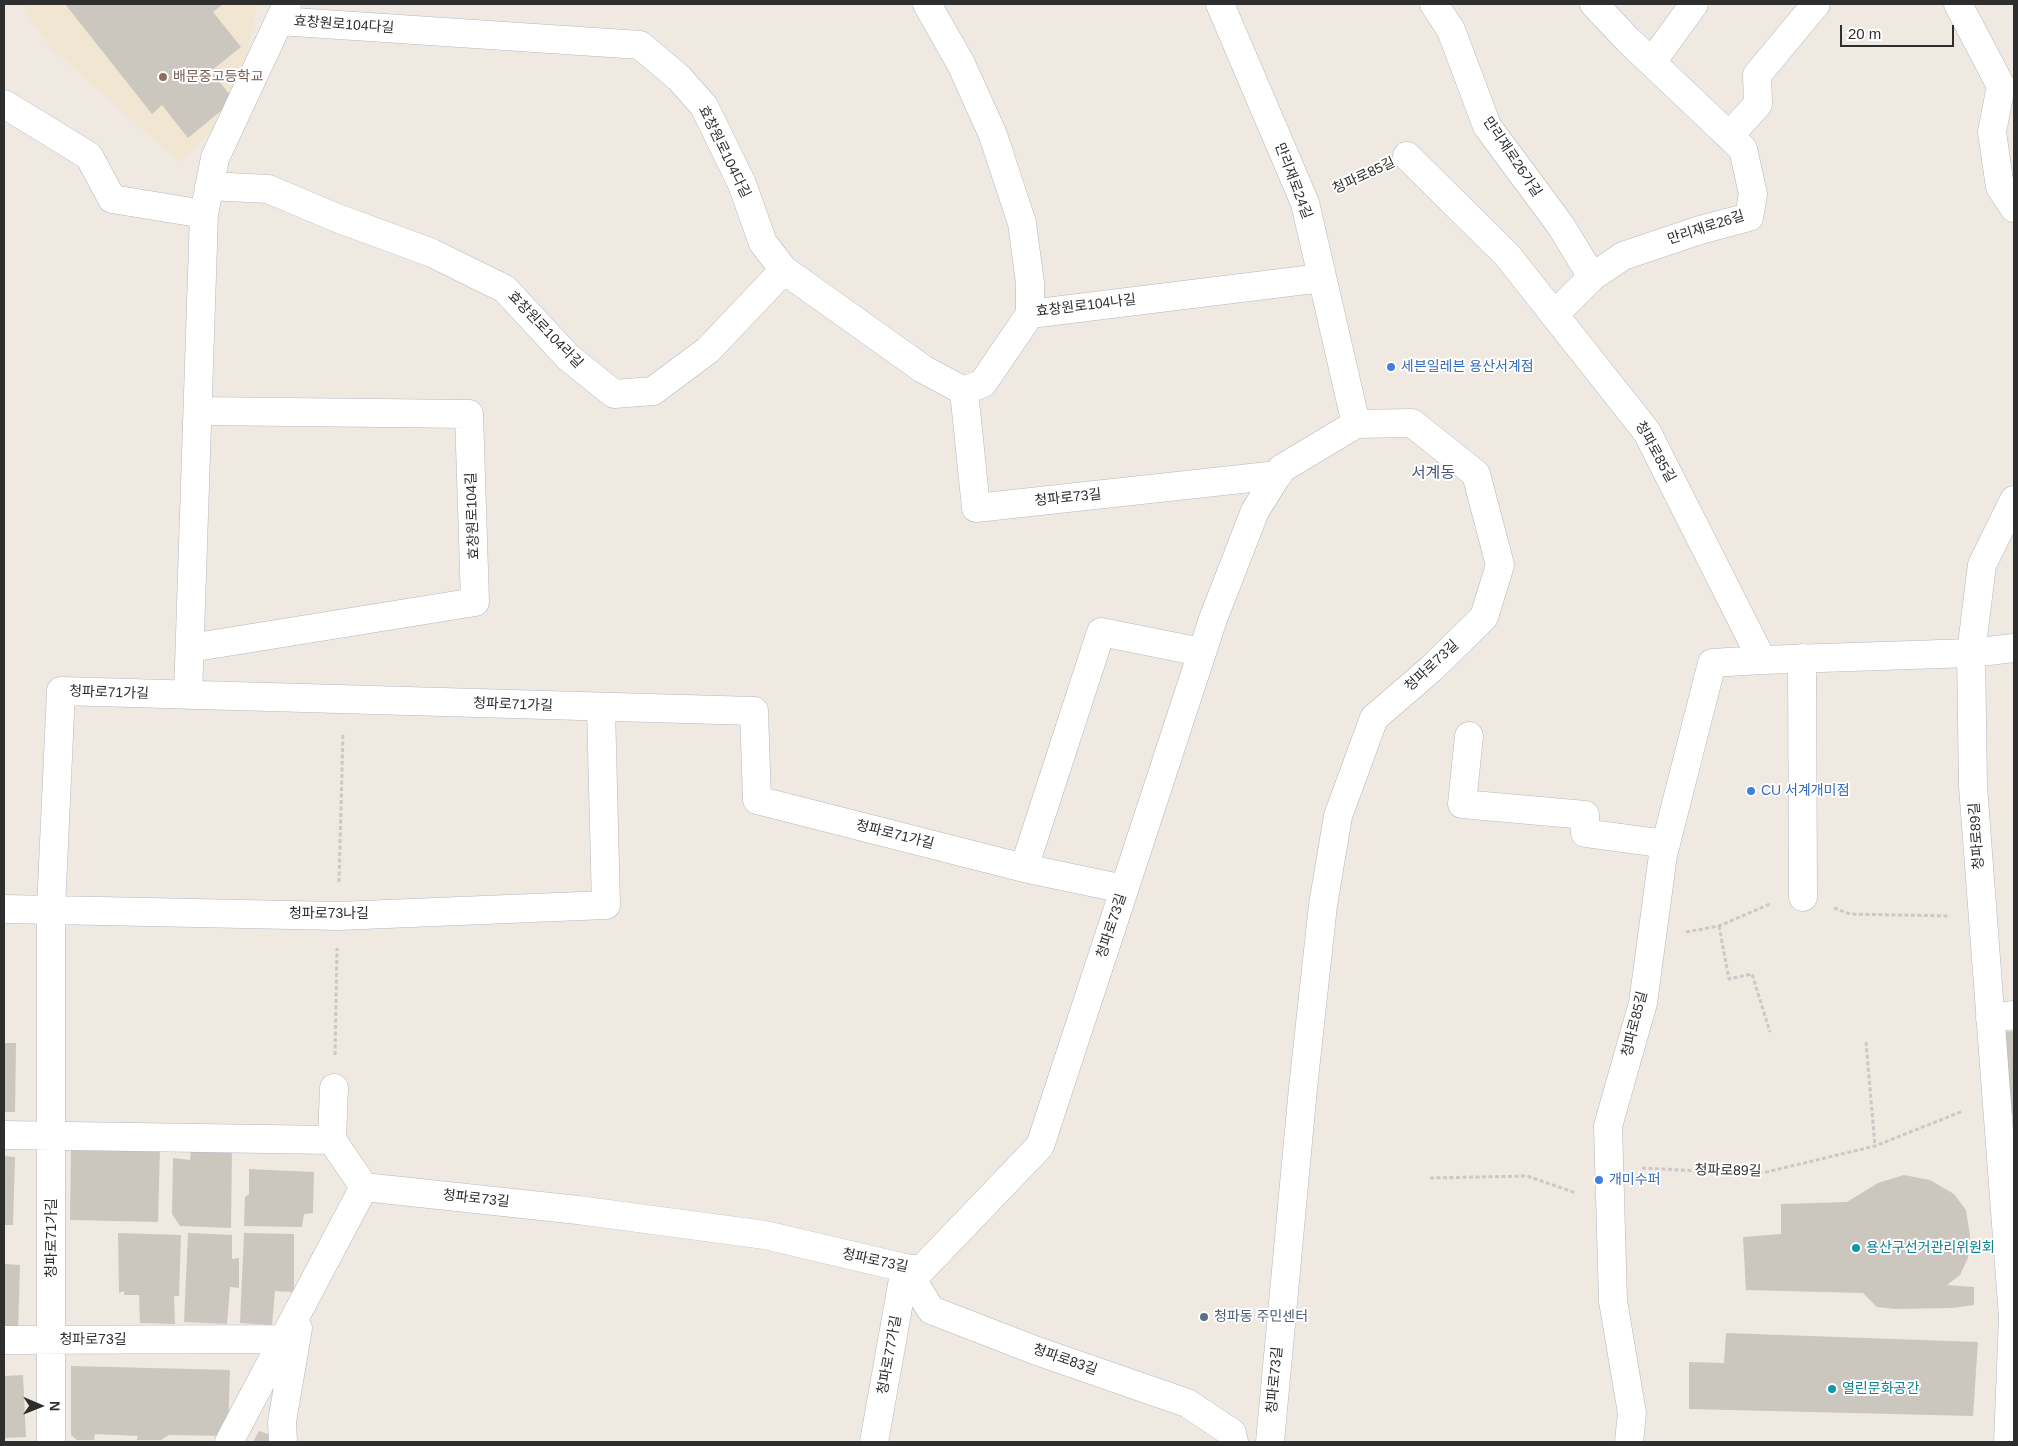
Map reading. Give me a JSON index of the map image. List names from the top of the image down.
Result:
{
  "streets": {
    "street": [
      "효창원로104다길",
      "만리재로26가길",
      "청파로85길",
      "만리재로24길",
      "만리재로26길",
      "효창원로104나길",
      "효창원로104라길",
      "청파로73길",
      "효창원로104길",
      "청파로71가길",
      "청파로89길",
      "청파로73나길",
      "청파로77가길",
      "청파로83길"
    ]
  },
  "crossings": [
    ["효창원로104다길", "효창원로104라길"],
    ["효창원로104다길", "청파로73길"],
    ["만리재로26가길", "만리재로26길"],
    ["청파로85길", "만리재로24길"],
    ["청파로85길", "만리재로26길"],
    ["청파로85길", "청파로89길"],
    ["만리재로24길", "효창원로104나길"],
    ["만리재로24길", "청파로73길"],
    ["청파로73길", "청파로71가길"],
    ["청파로73길", "청파로77가길"],
    ["청파로73길", "청파로83길"],
    ["청파로71가길", "청파로73나길"],
    ["청파로77가길", "청파로83길"]
  ],
  "districts": ["서계동"],
  "places": [
    "배문중고등학교",
    "세븐일레븐 용산서계점",
    "CU 서계개미점",
    "개미수퍼",
    "용산구선거관리위원회",
    "청파동 주민센터",
    "열린문화공간"
  ],
  "scale_bar": "20 m",
  "north": "right"
}
